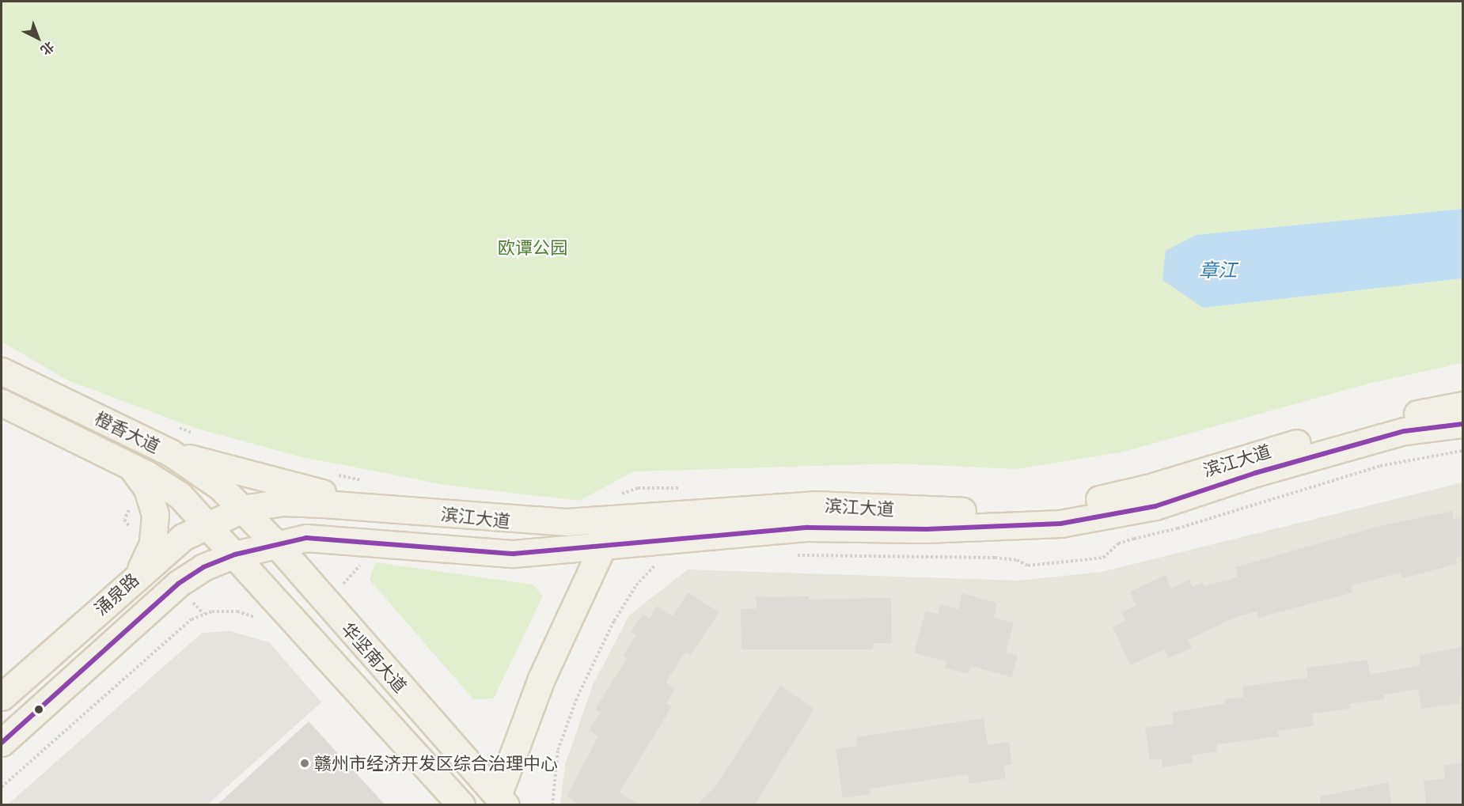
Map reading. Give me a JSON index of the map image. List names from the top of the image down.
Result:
{
  "streets": {
    "main road": [
      "橙香大道",
      "滨江大道",
      "涌泉路",
      "华坚南大道"
    ]
  },
  "crossings": [
    ["橙香大道", "滨江大道"],
    ["橙香大道", "涌泉路"],
    ["橙香大道", "华坚南大道"],
    ["滨江大道", "涌泉路"],
    ["滨江大道", "华坚南大道"],
    ["涌泉路", "华坚南大道"]
  ],
  "water": ["章江"],
  "parks": ["欧谭公园"],
  "places": ["赣州市经济开发区综合治理中心"],
  "north": "bottom right"
}
